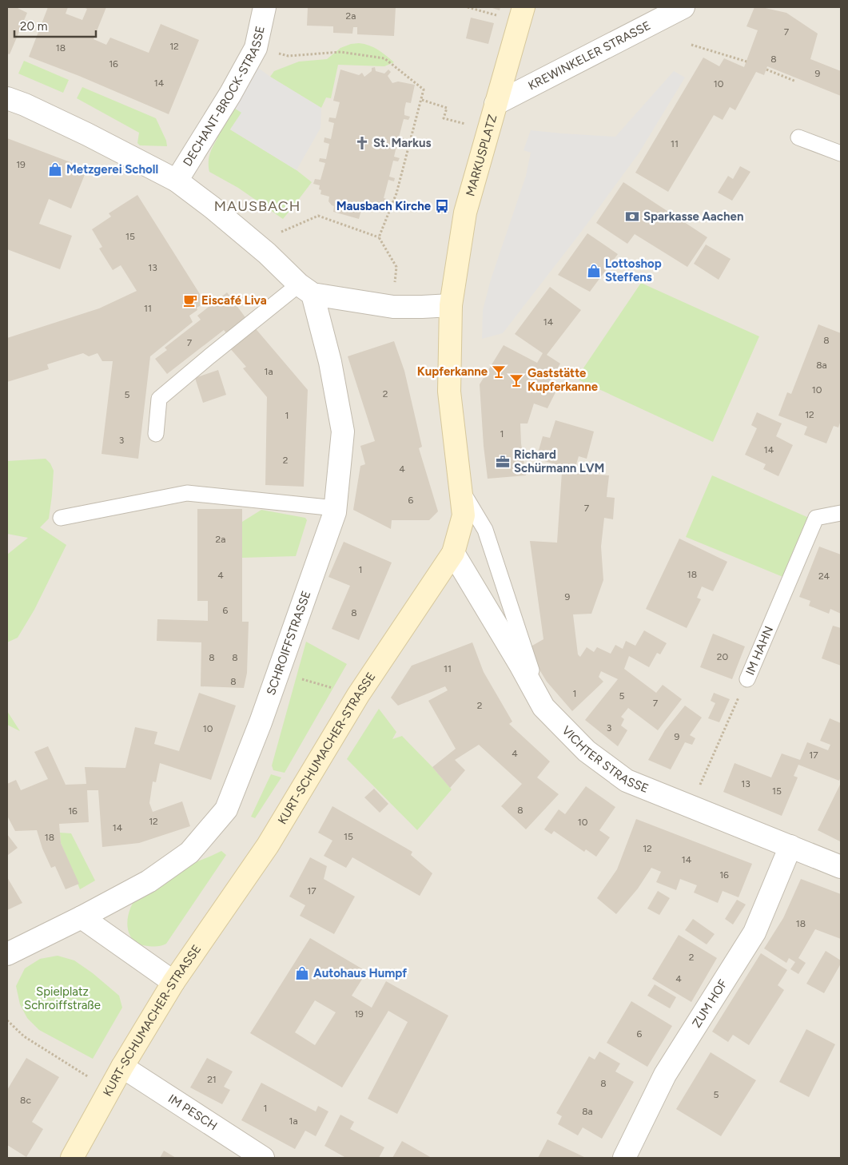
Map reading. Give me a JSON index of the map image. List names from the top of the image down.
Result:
{
  "streets": {
    "main road": ["MARKUSPLATZ", "KURT-SCHUMACHER-STRASSE"],
    "street": [
      "KREWINKELER STRASSE",
      "DECHANT-BROCK-STRASSE",
      "SCHROIFFSTRASSE",
      "VICHTER STRASSE",
      "ZUM HOF",
      "IM PESCH"
    ],
    "lane": ["IM HAHN"]
  },
  "crossings": [
    ["KREWINKELER STRASSE", "MARKUSPLATZ"],
    ["MARKUSPLATZ", "KURT-SCHUMACHER-STRASSE"],
    ["IM HAHN", "VICHTER STRASSE"],
    ["KURT-SCHUMACHER-STRASSE", "VICHTER STRASSE"],
    ["KURT-SCHUMACHER-STRASSE", "IM PESCH"],
    ["VICHTER STRASSE", "ZUM HOF"]
  ],
  "districts": ["MAUSBACH"],
  "parks": ["Spielplatz Schroiffstraße"],
  "places": {
    "church": ["St. Markus"],
    "shop": ["Metzgerei Scholl", "Lottoshop Steffens", "Autohaus Humpf"],
    "bus stop": ["Mausbach Kirche"],
    "bank": ["Sparkasse Aachen"],
    "cafe": ["Eiscafé Liva"],
    "bar": ["Kupferkanne", "Gaststätte Kupferkanne"],
    "office": ["Richard Schürmann LVM"]
  },
  "house_numbers": [
    "2a",
    "7",
    "12",
    "18",
    "8",
    "16",
    "9",
    "14",
    "10",
    "11",
    "19",
    "15",
    "13",
    "11",
    "14",
    "8",
    "7",
    "8a",
    "1a",
    "10",
    "2",
    "5",
    "12",
    "1",
    "1",
    "3",
    "14",
    "2",
    "4",
    "6",
    "7",
    "2a",
    "1",
    "18",
    "4",
    "24",
    "9",
    "6",
    "8",
    "20",
    "8",
    "8",
    "11",
    "8",
    "1",
    "5",
    "7",
    "2",
    "3",
    "10",
    "9",
    "4",
    "17",
    "13",
    "15",
    "8",
    "16",
    "12",
    "10",
    "14",
    "15",
    "18",
    "12",
    "14",
    "16",
    "17",
    "18",
    "2",
    "4",
    "19",
    "6",
    "21",
    "8",
    "5",
    "8c",
    "1",
    "8a",
    "1a"
  ],
  "scale_bar": "20 m"
}
